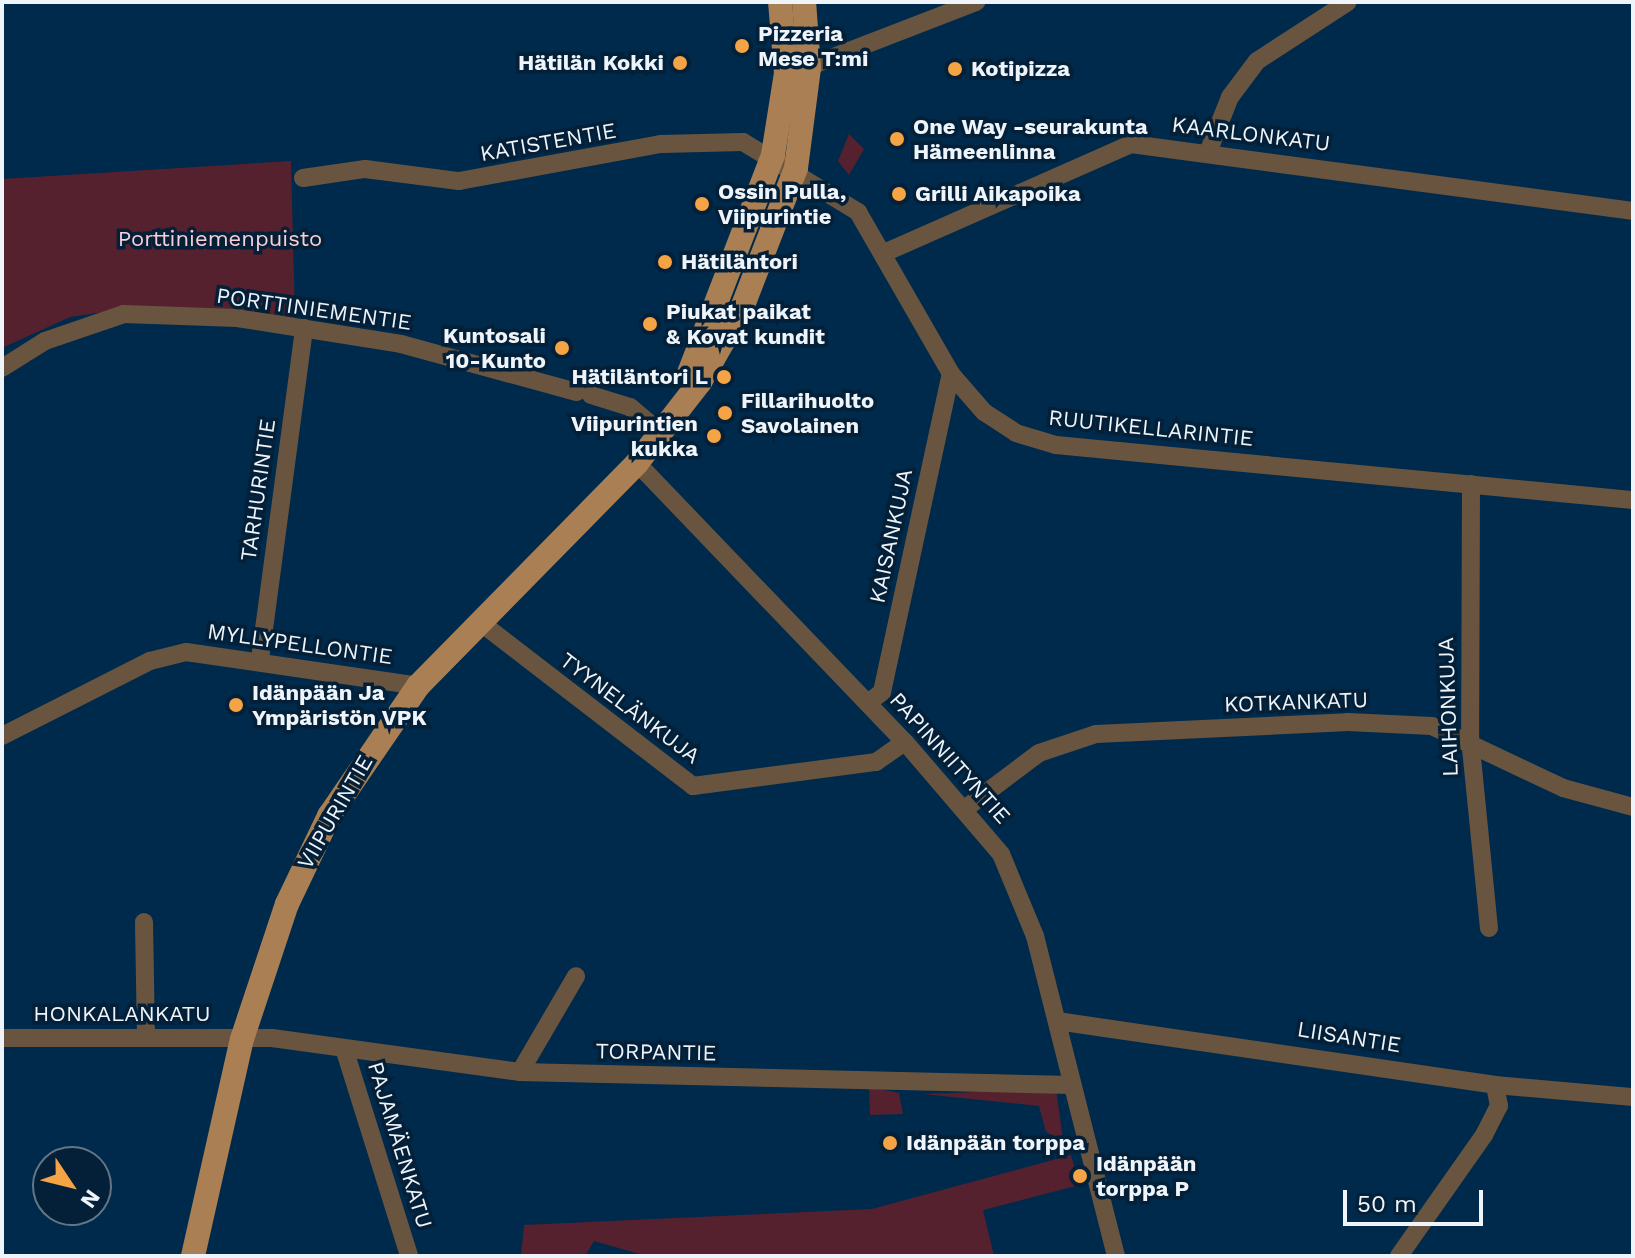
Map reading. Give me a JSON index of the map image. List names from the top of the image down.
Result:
{
  "streets": {
    "main road": ["VIIPURINTIE"],
    "street": [
      "KAARLONKATU",
      "KATISTENTIE",
      "PORTTINIEMENTIE",
      "RUUTIKELLARINTIE",
      "TARHURINTIE",
      "KAISANKUJA",
      "MYLLYPELLONTIE",
      "KOTKANKATU",
      "LAIHONKUJA",
      "TYYNELÄNKUJA",
      "PAPINNIITYNTIE",
      "HONKALANKATU",
      "LIISANTIE",
      "TORPANTIE",
      "PAJAMÄENKATU"
    ]
  },
  "crossings": [
    ["KAARLONKATU", "RUUTIKELLARINTIE"],
    ["KATISTENTIE", "RUUTIKELLARINTIE"],
    ["KATISTENTIE", "VIIPURINTIE"],
    ["PORTTINIEMENTIE", "TARHURINTIE"],
    ["PORTTINIEMENTIE", "VIIPURINTIE"],
    ["RUUTIKELLARINTIE", "KAISANKUJA"],
    ["RUUTIKELLARINTIE", "LAIHONKUJA"],
    ["RUUTIKELLARINTIE", "VIIPURINTIE"],
    ["TARHURINTIE", "MYLLYPELLONTIE"],
    ["KAISANKUJA", "PAPINNIITYNTIE"],
    ["MYLLYPELLONTIE", "VIIPURINTIE"],
    ["KOTKANKATU", "LAIHONKUJA"],
    ["KOTKANKATU", "PAPINNIITYNTIE"],
    ["TYYNELÄNKUJA", "PAPINNIITYNTIE"],
    ["TYYNELÄNKUJA", "VIIPURINTIE"],
    ["PAPINNIITYNTIE", "VIIPURINTIE"],
    ["PAPINNIITYNTIE", "LIISANTIE"],
    ["PAPINNIITYNTIE", "TORPANTIE"],
    ["VIIPURINTIE", "HONKALANKATU"],
    ["VIIPURINTIE", "TORPANTIE"],
    ["HONKALANKATU", "TORPANTIE"],
    ["TORPANTIE", "PAJAMÄENKATU"]
  ],
  "parks": ["Porttiniemenpuisto"],
  "places": [
    "Pizzeria Mese T:mi",
    "Hätilän Kokki",
    "Kotipizza",
    "One Way -seurakunta Hämeenlinna",
    "Grilli Aikapoika",
    "Ossin Pulla, Viipurintie",
    "Hätiläntori",
    "Piukat paikat & Kovat kundit",
    "Kuntosali 10-Kunto",
    "Hätiläntori L",
    "Fillarihuolto Savolainen",
    "Viipurintien kukka",
    "Idänpään Ja Ympäristön VPK",
    "Idänpään torppa",
    "Idänpään torppa P"
  ],
  "scale_bar": "50 m",
  "north": "bottom right"
}
